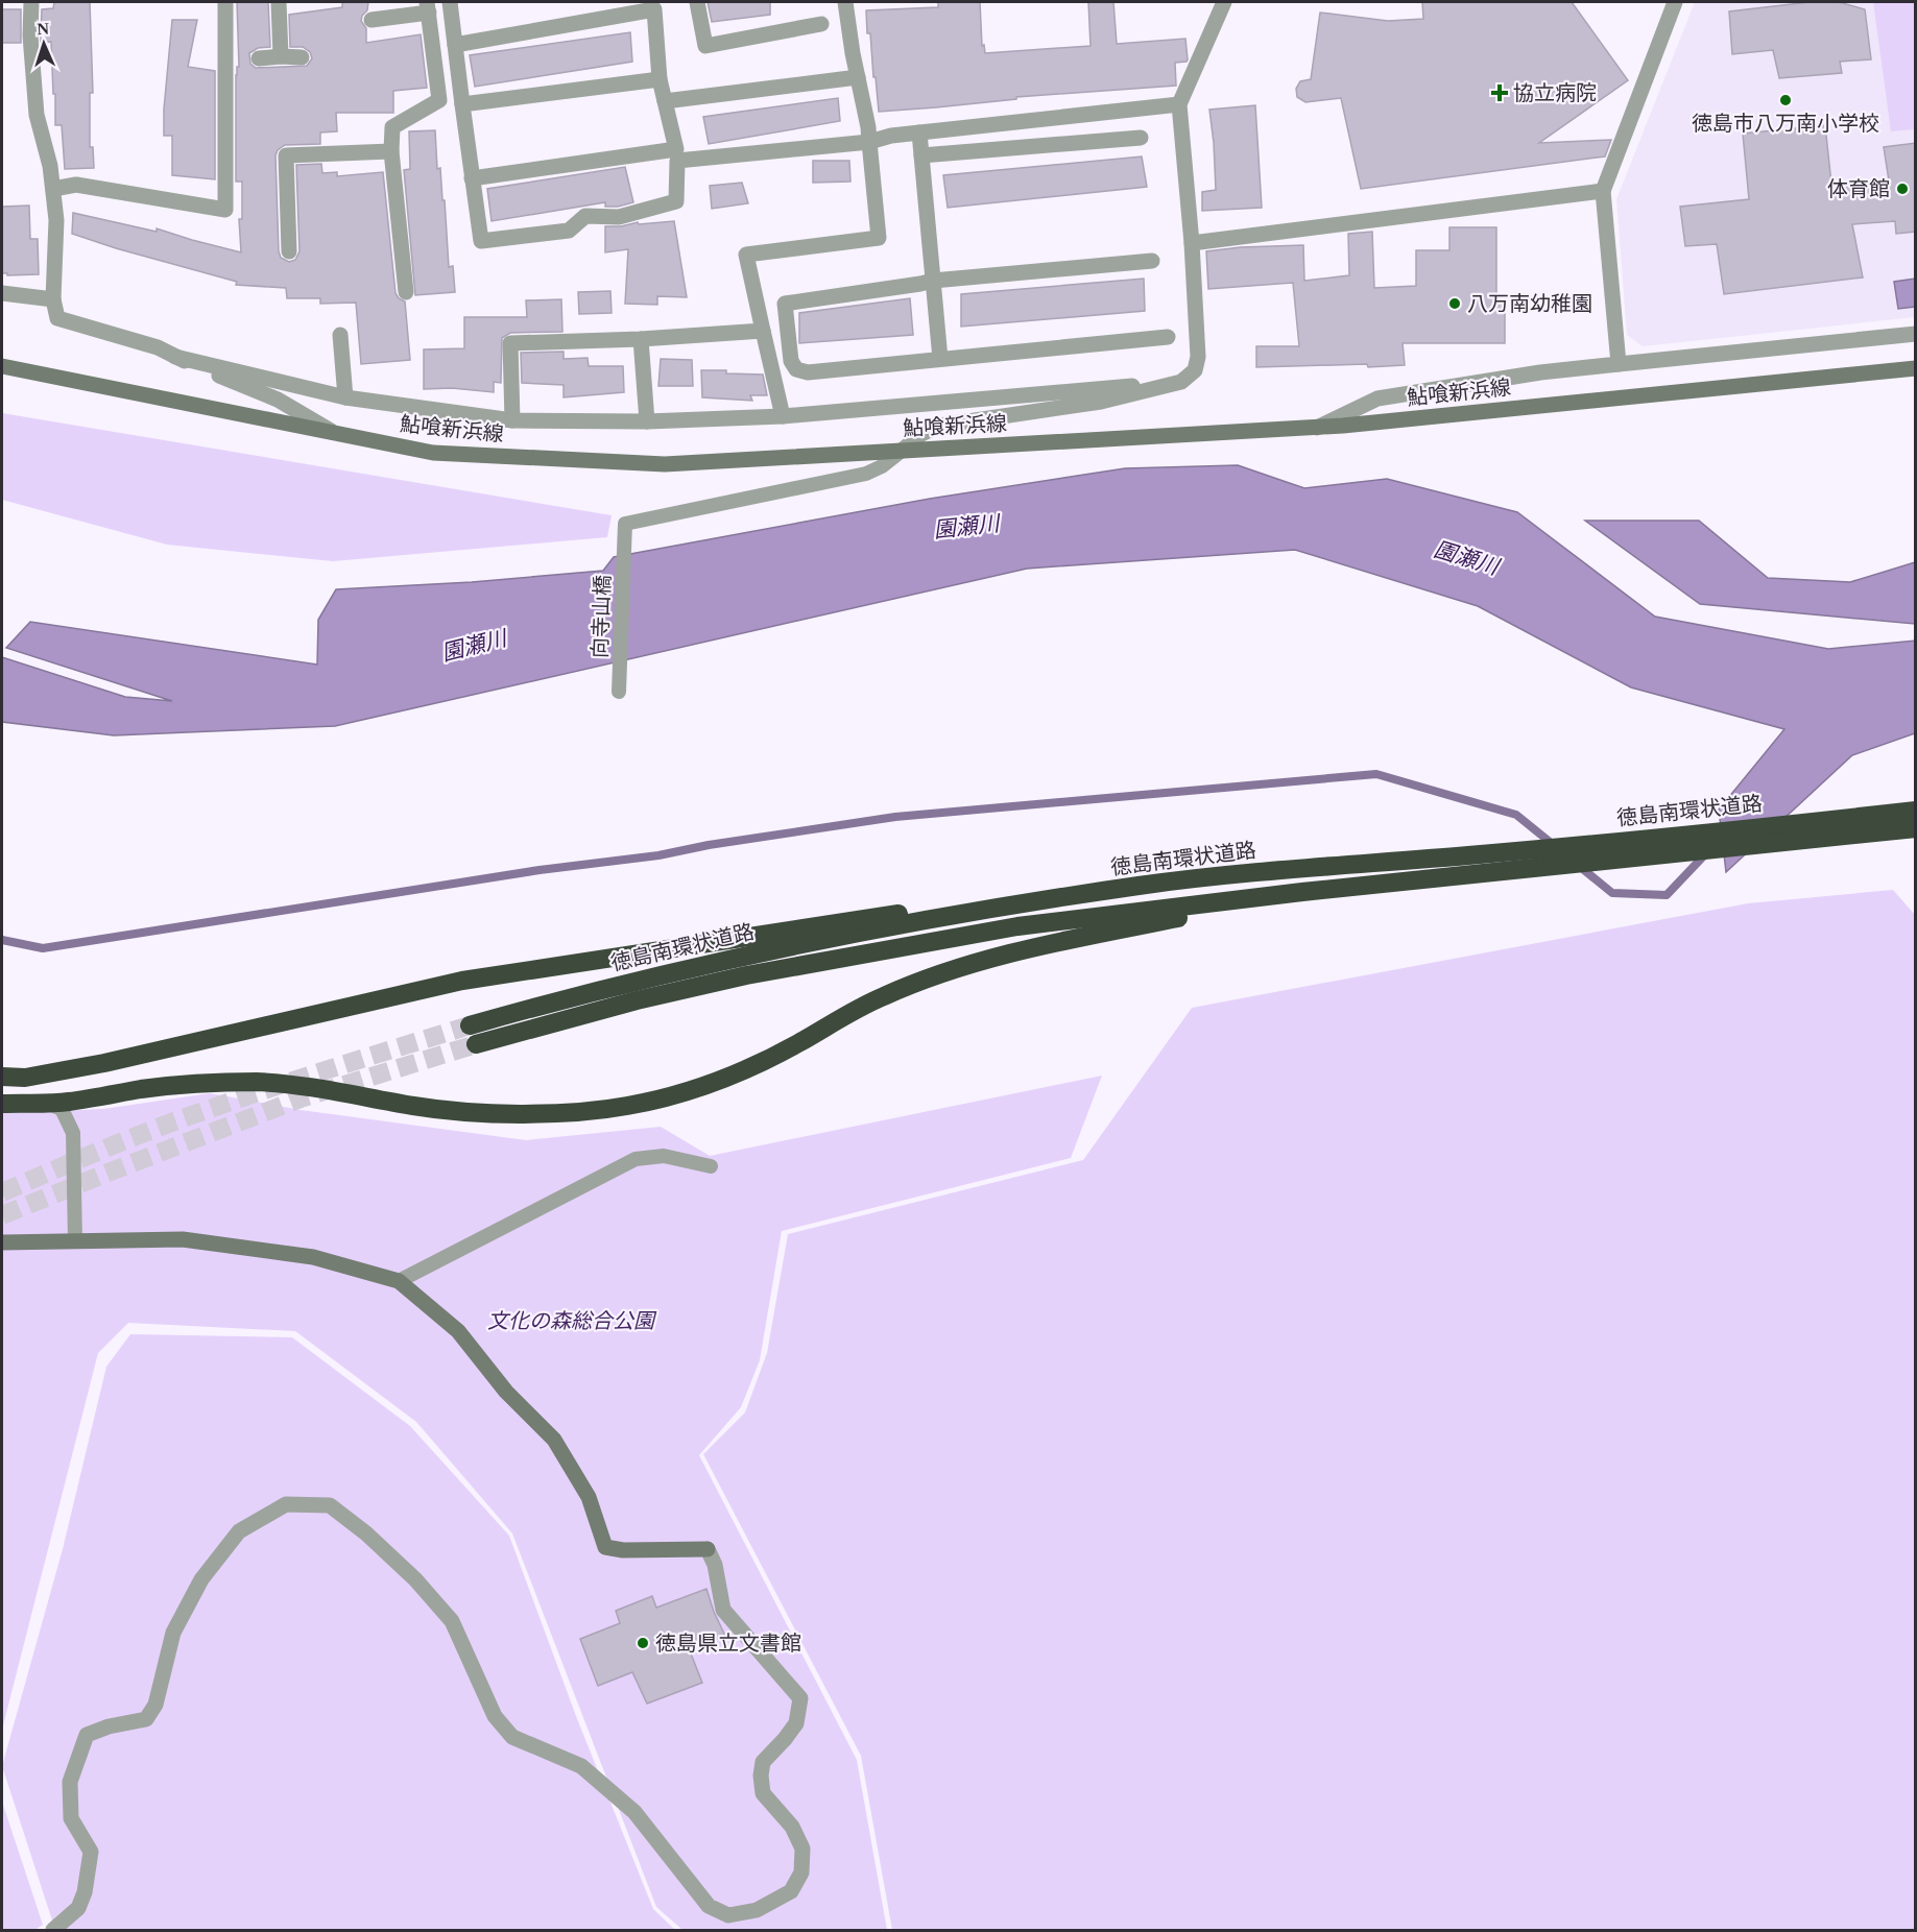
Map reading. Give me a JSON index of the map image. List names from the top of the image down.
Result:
{
  "streets": {
    "highway": ["徳島南環状道路"],
    "main road": ["鮎喰新浜線"],
    "lane": ["向寺山橋"]
  },
  "crossings": [
    ["鮎喰新浜線", "向寺山橋"]
  ],
  "water": ["園瀬川"],
  "parks": ["文化の森総合公園"],
  "places": {
    "health": ["協立病院"],
    "other": [
      "徳島市八万南小学校",
      "体育館",
      "八万南幼稚園",
      "徳島県立文書館"
    ]
  },
  "north": "top"
}
